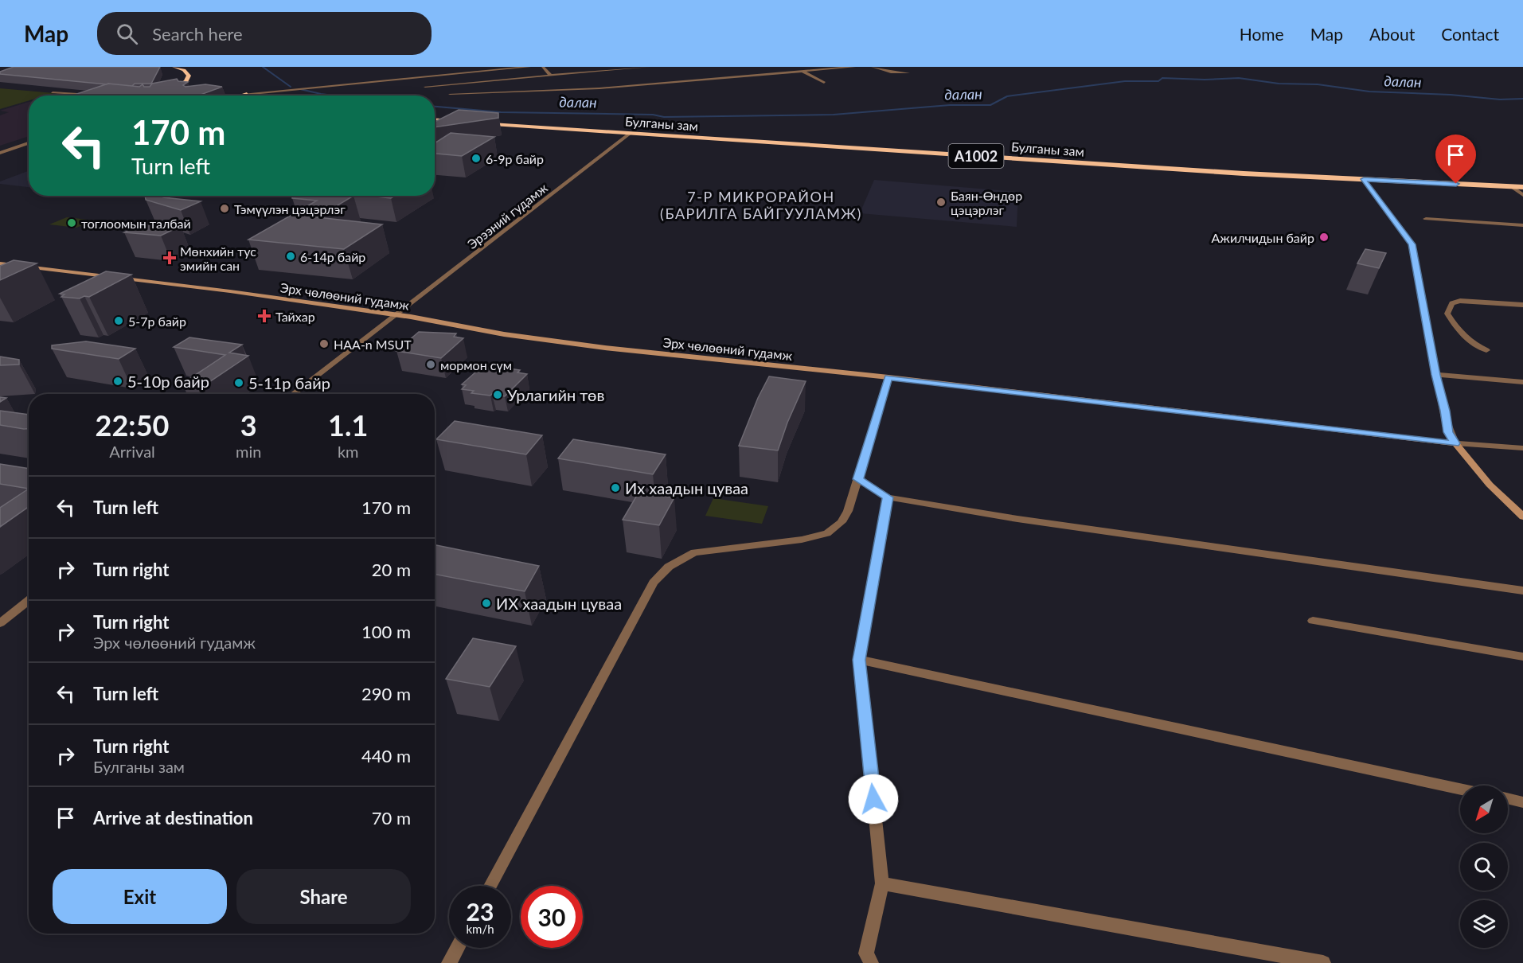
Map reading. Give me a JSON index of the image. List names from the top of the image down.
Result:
{
  "streets": {
    "highway": ["Булганы зам", "A1002"],
    "main road": ["Эрх чөлөөний гудамж"],
    "street": ["Эрээний гудамж"]
  },
  "crossings": [
    ["Булганы зам", "Эрээний гудамж"],
    ["Эрээний гудамж", "Эрх чөлөөний гудамж"]
  ],
  "districts": ["7-Р МИКРОРАЙОН (БАРИЛГА БАЙГУУЛАМЖ)"],
  "water": ["далан"],
  "places": {
    "other": [
      "6-9р байр",
      "Баян-Өндөр цэцэрлэг",
      "Тэмүүлэн цэцэрлэг",
      "тоглоомын талбай",
      "Ажилчидын байр",
      "6-14р байр",
      "5-7р байр",
      "HAA-n MSUT",
      "мормон сүм",
      "5-10р байр",
      "5-11р байр",
      "Урлагийн төв",
      "Их хаадын цуваа",
      "ИХ хаадын цуваа"
    ],
    "health": ["Мөнхийн тус эмийн сан", "Тайхар"]
  },
  "north": "bottom left",
  "page": {
    "header": "Map",
    "search": "Search here",
    "nav": [
      "Home",
      "Map",
      "About",
      "Contact"
    ],
    "turn": ["170 m", "Turn left"],
    "eta": [
      "22:50",
      "Arrival",
      "3",
      "min",
      "1.1",
      "km"
    ],
    "list": [
      {
        "name": "Turn left",
        "value": "170 m"
      },
      {
        "name": "Turn right",
        "value": "20 m"
      },
      {
        "name": "Turn right",
        "note": "Эрх чөлөөний гудамж",
        "value": "100 m"
      },
      {
        "name": "Turn left",
        "value": "290 m"
      },
      {
        "name": "Turn right",
        "note": "Булганы зам",
        "value": "440 m"
      },
      {
        "name": "Arrive at destination",
        "value": "70 m"
      }
    ],
    "buttons": ["Exit", "Share"],
    "speed": "23 km/h",
    "limit": "30"
  }
}
